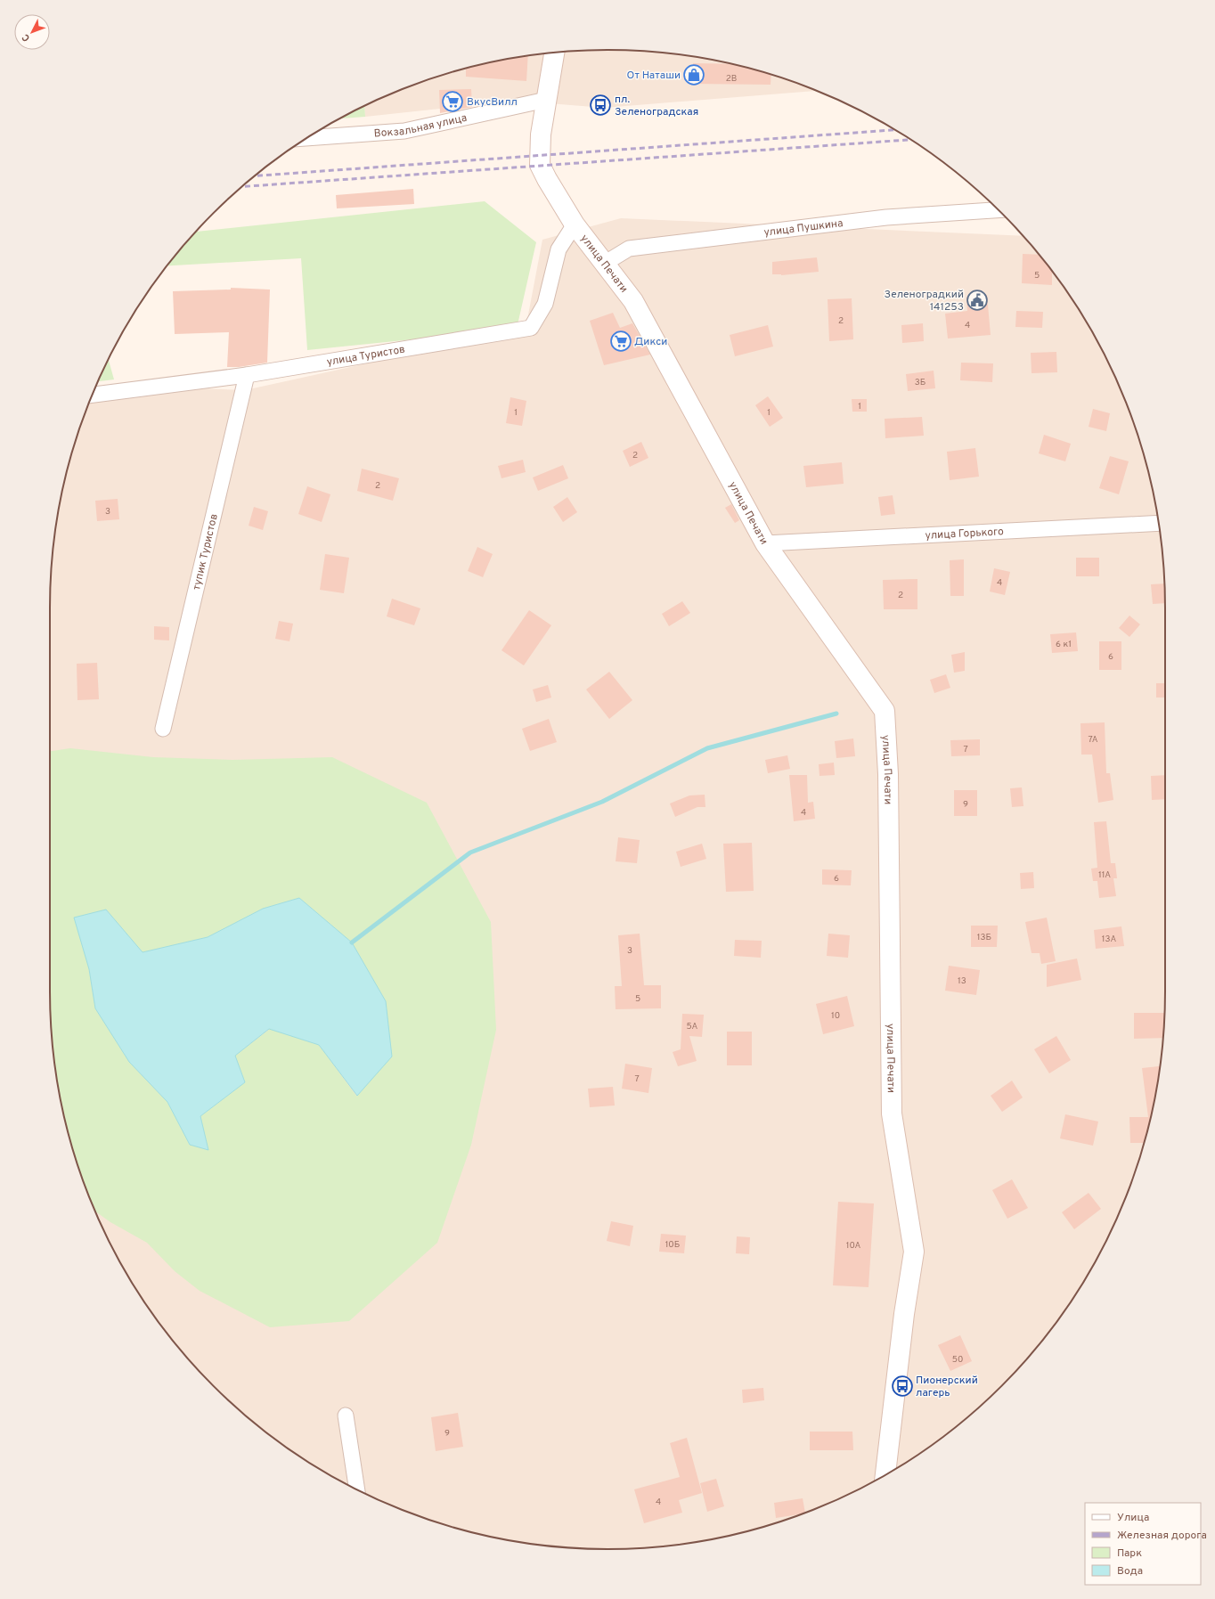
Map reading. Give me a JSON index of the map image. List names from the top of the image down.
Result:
{
  "streets": {
    "street": [
      "Вокзальная улица",
      "улица Пушкина",
      "улица Печати",
      "улица Туристов",
      "улица Горького",
      "тупик Туристов"
    ]
  },
  "crossings": [
    ["Вокзальная улица", "улица Печати"],
    ["улица Пушкина", "улица Печати"],
    ["улица Печати", "улица Туристов"],
    ["улица Печати", "улица Горького"],
    ["улица Туристов", "тупик Туристов"]
  ],
  "places": {
    "shop": ["От Наташи"],
    "supermarket": ["ВкусВилл", "Дикси"],
    "bus stop": ["пл. Зеленоградская", "Пионерский лагерь"],
    "public building": ["Зеленоградкий 141253"]
  },
  "house_numbers": [
    "2В",
    "5",
    "2",
    "4",
    "3Б",
    "1",
    "1",
    "1",
    "2",
    "2",
    "3",
    "4",
    "2",
    "6 к1",
    "6",
    "7А",
    "7",
    "9",
    "4",
    "11А",
    "6",
    "13Б",
    "13А",
    "3",
    "13",
    "5",
    "10",
    "5А",
    "7",
    "10Б",
    "10А",
    "50",
    "9",
    "4"
  ],
  "legend": [
    "Улица",
    "Железная дорога",
    "Парк",
    "Вода"
  ],
  "north": "bottom left"
}
